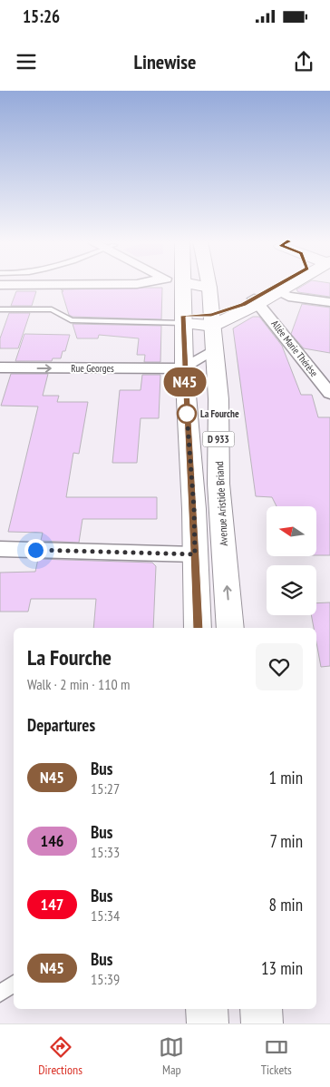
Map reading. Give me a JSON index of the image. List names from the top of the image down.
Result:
{
  "streets": {
    "main road": ["D 933", "Avenue Aristide Briand"],
    "street": ["Allée Marie Thérèse", "Rue Georges"]
  },
  "crossings": [
    ["Rue Georges", "D 933"]
  ],
  "one_way": ["Rue Georges"],
  "places": ["La Fourche"],
  "lines": ["bus line N45"],
  "north": "left",
  "page": {
    "status": "15:26",
    "header": "Linewise",
    "on_map": "N45",
    "heading": [
      ["La Fourche", "Walk · 2 min · 110 m"],
      "Departures"
    ],
    "list": [
      {
        "mark": "N45",
        "name": "Bus",
        "note": "15:27",
        "value": "1 min"
      },
      {
        "mark": "146",
        "name": "Bus",
        "note": "15:33",
        "value": "7 min"
      },
      {
        "mark": "147",
        "name": "Bus",
        "note": "15:34",
        "value": "8 min"
      },
      {
        "mark": "N45",
        "name": "Bus",
        "note": "15:39",
        "value": "13 min"
      }
    ],
    "tabs": ["Directions", "Map", "Tickets"]
  }
}
